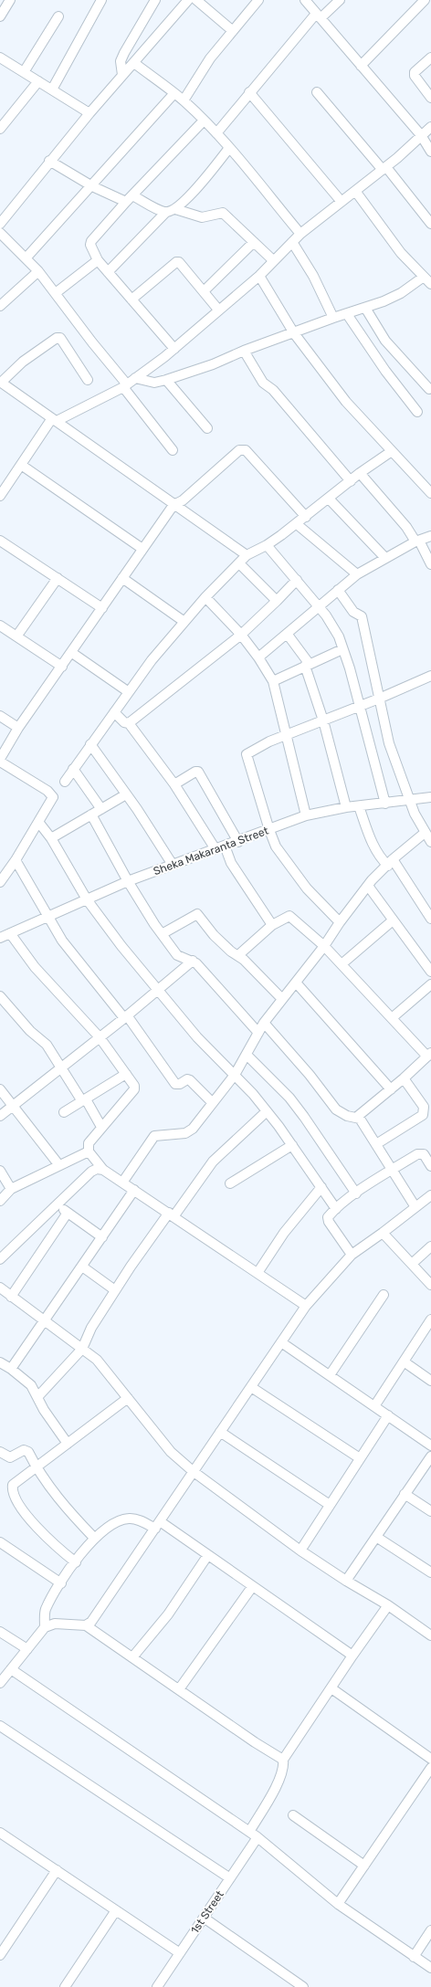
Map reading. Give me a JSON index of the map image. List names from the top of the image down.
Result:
{
  "streets": {
    "street": ["Sheka Makaranta Street", "1st Street"]
  }
}
